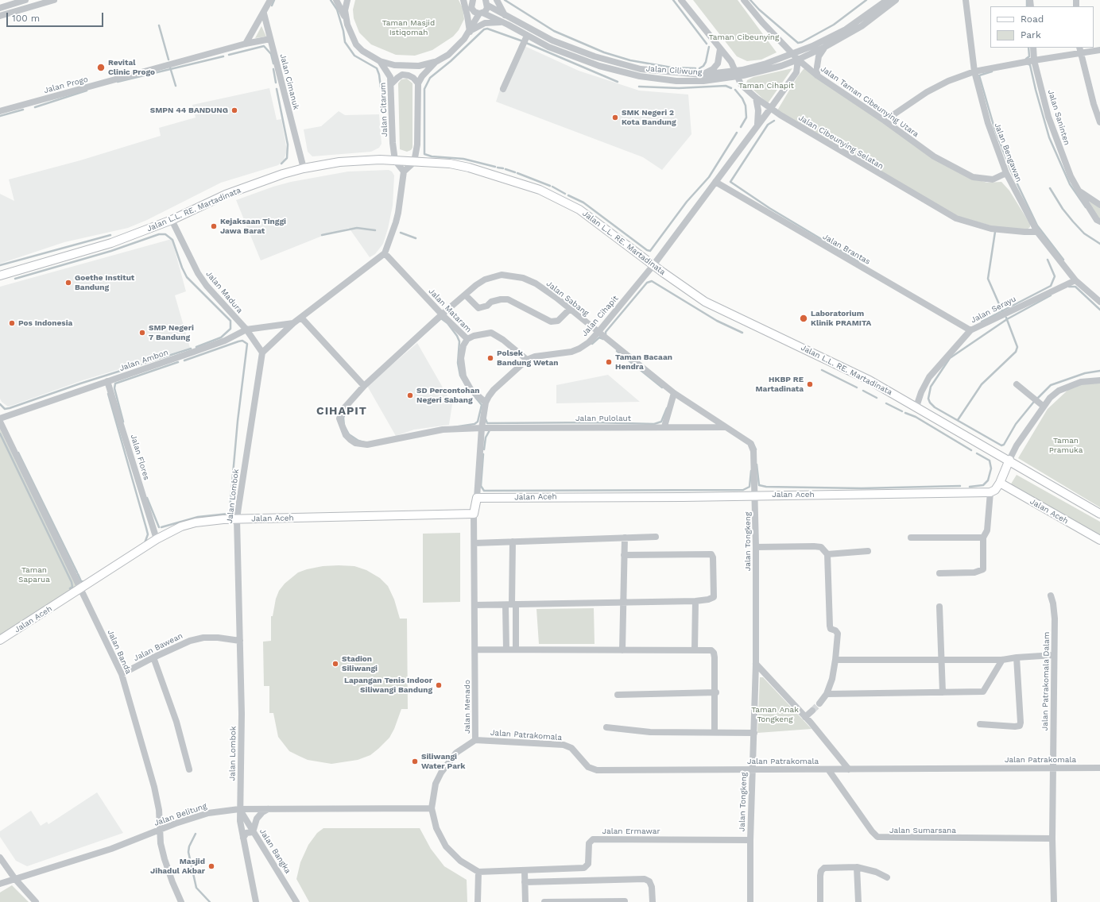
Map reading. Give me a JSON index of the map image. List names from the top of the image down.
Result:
{
  "streets": {
    "main road": ["Jalan L.L. RE. Martadinata", "Jalan Aceh"],
    "street": [
      "Jalan Ciliwung",
      "Jalan Cimanuk",
      "Jalan Progo",
      "Jalan Taman Cibeunying Utara",
      "Jalan Citarum",
      "Jalan Saninten",
      "Jalan Cibeunying Selatan",
      "Jalan Bengawan",
      "Jalan Brantas",
      "Jalan Madura",
      "Jalan Sabang",
      "Jalan Serayu",
      "Jalan Mataram",
      "Jalan Cihapit",
      "Jalan Ambon",
      "Jalan Pulolaut",
      "Jalan Flores",
      "Jalan Lombok",
      "Jalan Tongkeng",
      "Jalan Bawean",
      "Jalan Banda",
      "Jalan Patrakomala Dalam",
      "Jalan Menado",
      "Jalan Patrakomala",
      "Jalan Belitung",
      "Jalan Sumarsana",
      "Jalan Ermawar",
      "Jalan Bangka"
    ]
  },
  "crossings": [
    ["Jalan Ciliwung", "Jalan Taman Cibeunying Utara"],
    ["Jalan Ciliwung", "Jalan Cibeunying Selatan"],
    ["Jalan Ciliwung", "Jalan Cihapit"],
    ["Jalan Cimanuk", "Jalan Progo"],
    ["Jalan Cimanuk", "Jalan L.L. RE. Martadinata"],
    ["Jalan Taman Cibeunying Utara", "Jalan Bengawan"],
    ["Jalan Taman Cibeunying Utara", "Jalan Cihapit"],
    ["Jalan Citarum", "Jalan L.L. RE. Martadinata"],
    ["Jalan Cibeunying Selatan", "Jalan Bengawan"],
    ["Jalan Cibeunying Selatan", "Jalan Cihapit"],
    ["Jalan Bengawan", "Jalan Serayu"],
    ["Jalan L.L. RE. Martadinata", "Jalan Madura"],
    ["Jalan L.L. RE. Martadinata", "Jalan Serayu"],
    ["Jalan L.L. RE. Martadinata", "Jalan Cihapit"],
    ["Jalan Brantas", "Jalan Serayu"],
    ["Jalan Brantas", "Jalan Cihapit"],
    ["Jalan Madura", "Jalan Ambon"],
    ["Jalan Madura", "Jalan Lombok"],
    ["Jalan Sabang", "Jalan Mataram"],
    ["Jalan Sabang", "Jalan Cihapit"],
    ["Jalan Sabang", "Jalan Pulolaut"],
    ["Jalan Sabang", "Jalan Aceh"],
    ["Jalan Sabang", "Jalan Tongkeng"],
    ["Jalan Mataram", "Jalan Cihapit"],
    ["Jalan Cihapit", "Jalan Pulolaut"],
    ["Jalan Cihapit", "Jalan Aceh"],
    ["Jalan Ambon", "Jalan Flores"],
    ["Jalan Flores", "Jalan Aceh"],
    ["Jalan Aceh", "Jalan Lombok"],
    ["Jalan Aceh", "Jalan Tongkeng"],
    ["Jalan Aceh", "Jalan Banda"],
    ["Jalan Aceh", "Jalan Menado"],
    ["Jalan Lombok", "Jalan Bawean"],
    ["Jalan Lombok", "Jalan Belitung"],
    ["Jalan Lombok", "Jalan Bangka"],
    ["Jalan Tongkeng", "Jalan Patrakomala"],
    ["Jalan Tongkeng", "Jalan Ermawar"],
    ["Jalan Bawean", "Jalan Banda"],
    ["Jalan Banda", "Jalan Belitung"],
    ["Jalan Patrakomala Dalam", "Jalan Patrakomala"],
    ["Jalan Menado", "Jalan Patrakomala"],
    ["Jalan Menado", "Jalan Belitung"],
    ["Jalan Menado", "Jalan Ermawar"],
    ["Jalan Patrakomala", "Jalan Sumarsana"],
    ["Jalan Belitung", "Jalan Bangka"]
  ],
  "districts": ["CIHAPIT"],
  "parks": [
    "Taman Masjid Istiqomah",
    "Taman Cibeunying",
    "Taman Cihapit",
    "Taman Pramuka",
    "Taman Saparua",
    "Taman Anak Tongkeng"
  ],
  "places": [
    "Revital Clinic Progo",
    "SMPN 44 BANDUNG",
    "SMK Negeri 2 Kota Bandung",
    "Kejaksaan Tinggi Jawa Barat",
    "Goethe Institut Bandung",
    "Laboratorium Klinik PRAMITA",
    "Pos Indonesia",
    "SMP Negeri 7 Bandung",
    "Polsek Bandung Wetan",
    "Taman Bacaan Hendra",
    "HKBP RE Martadinata",
    "SD Percontohan Negeri Sabang",
    "Stadion Siliwangi",
    "Lapangan Tenis Indoor Siliwangi Bandung",
    "Siliwangi Water Park",
    "Masjid Jihadul Akbar"
  ],
  "legend": ["Road", "Park"],
  "scale_bar": "100 m"
}
